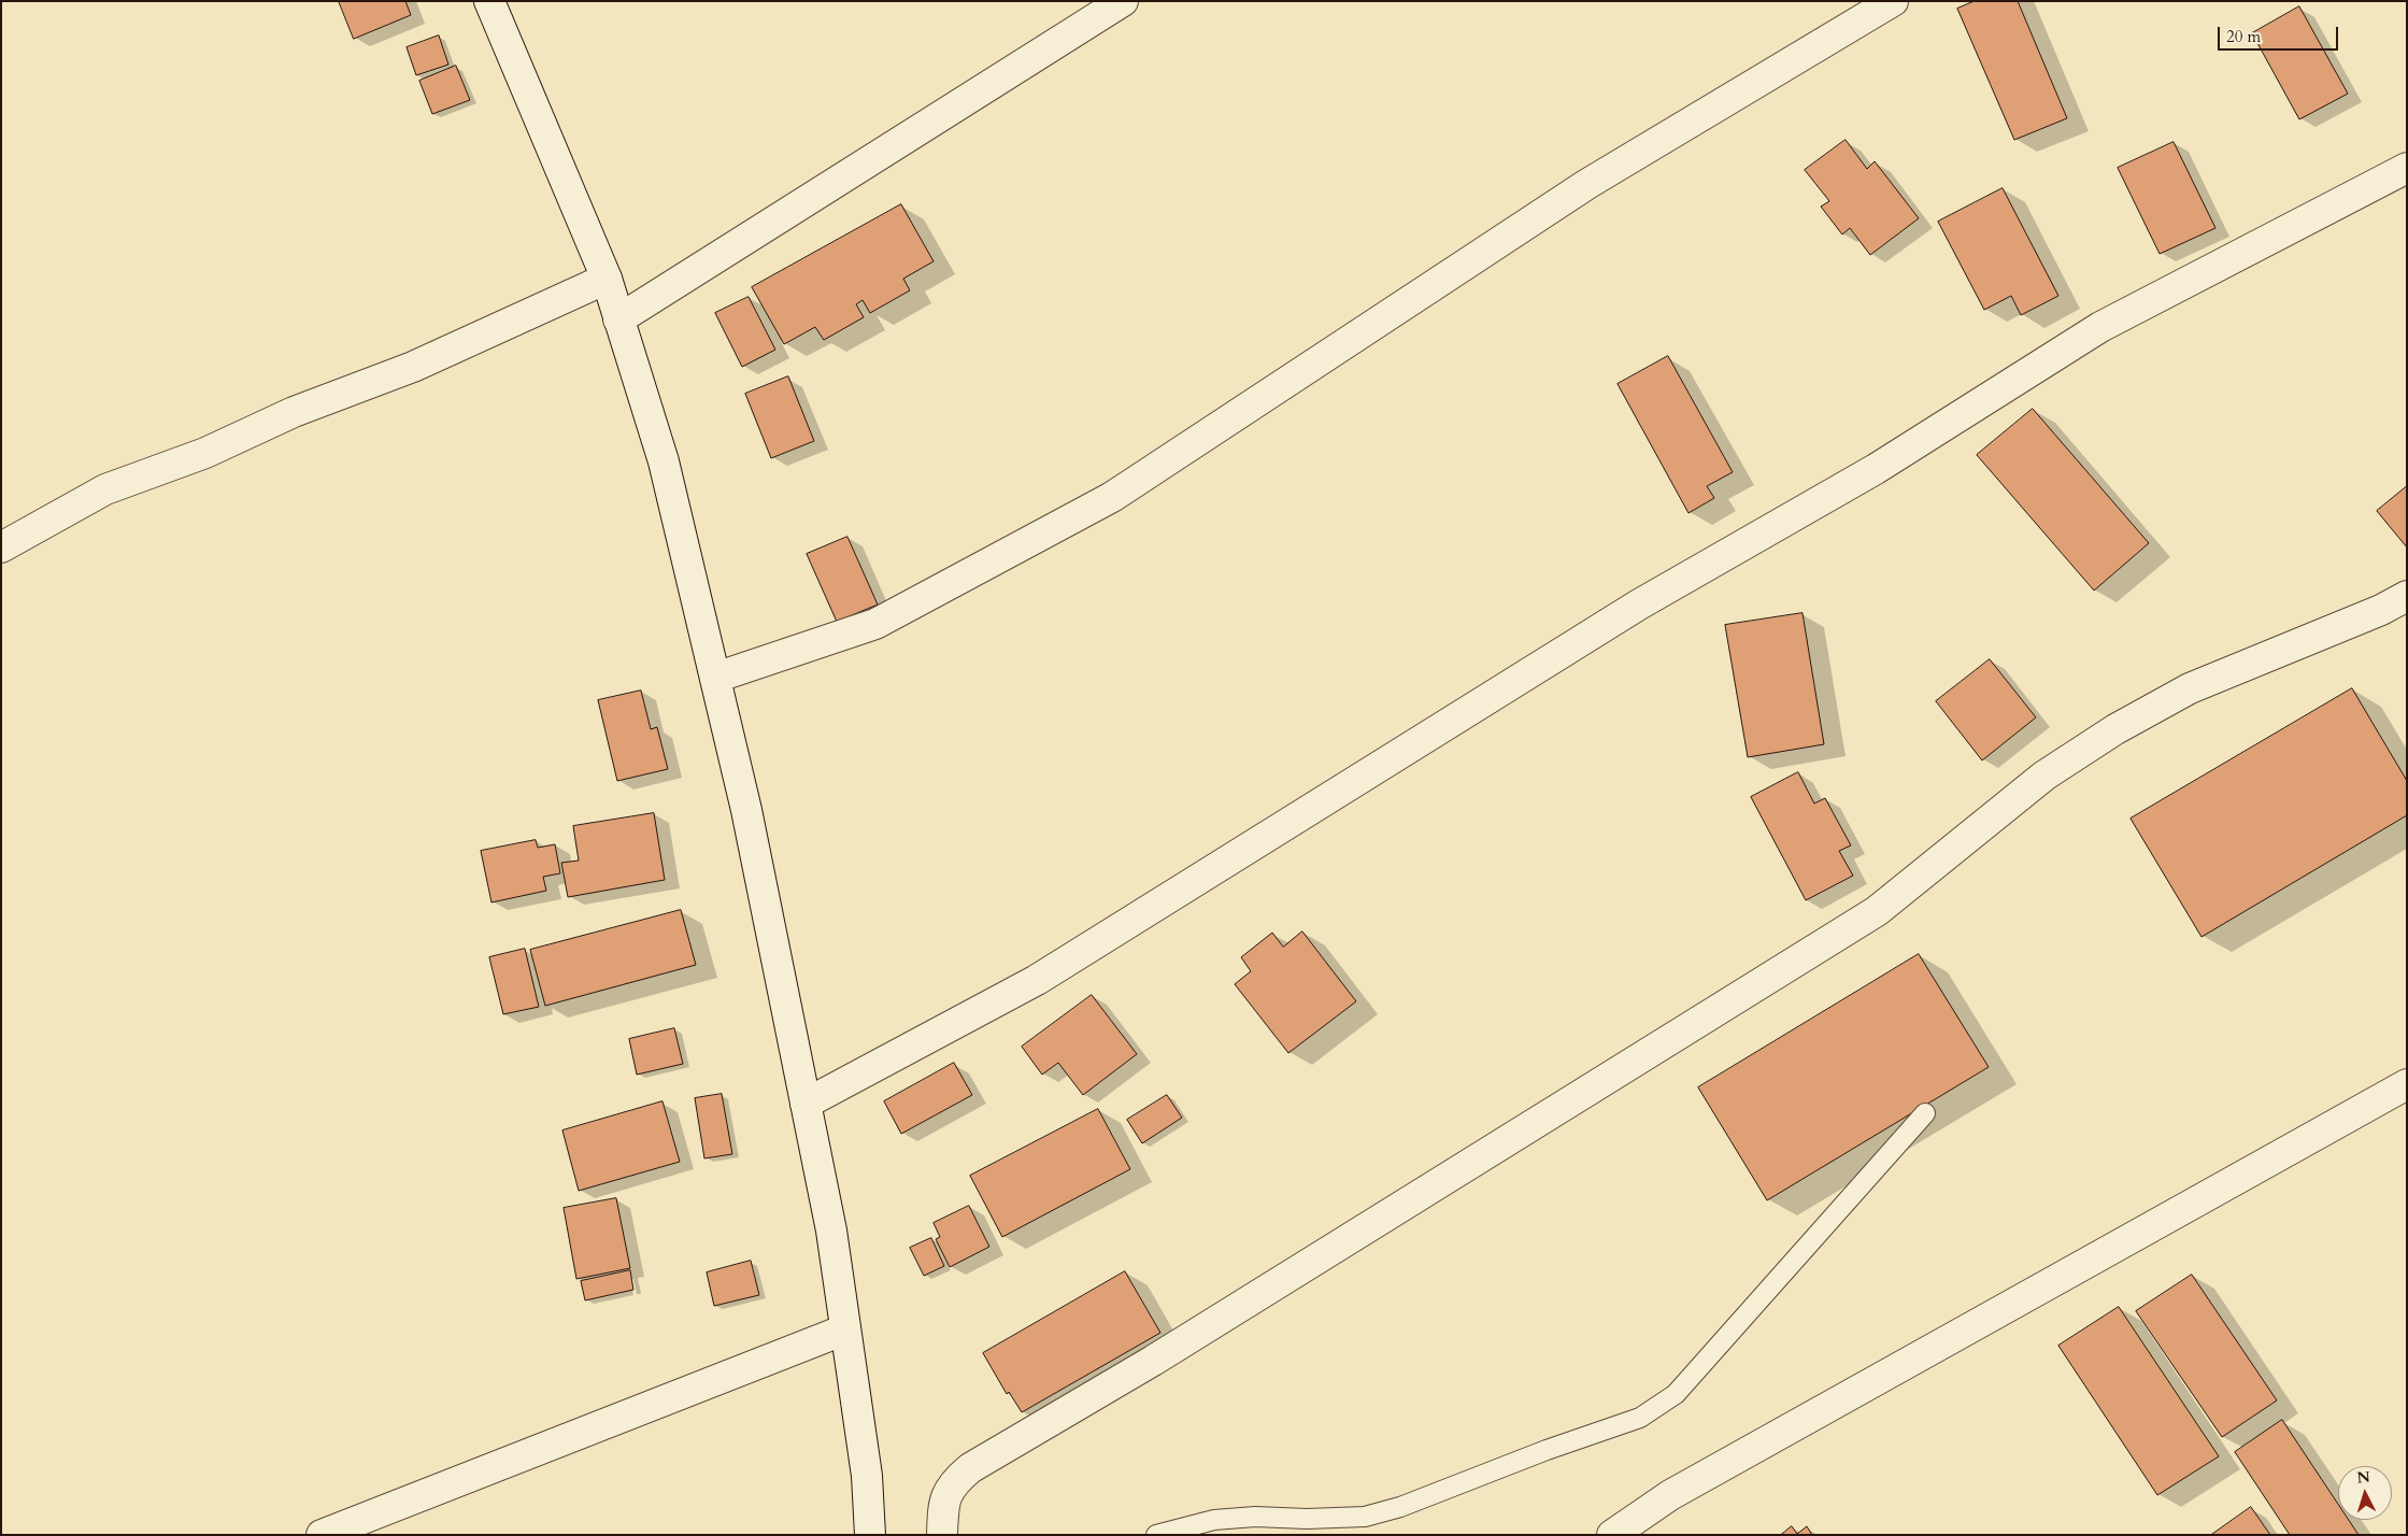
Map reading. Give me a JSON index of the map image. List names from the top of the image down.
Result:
{
  "scale_bar": "20 m",
  "north": "top"
}
